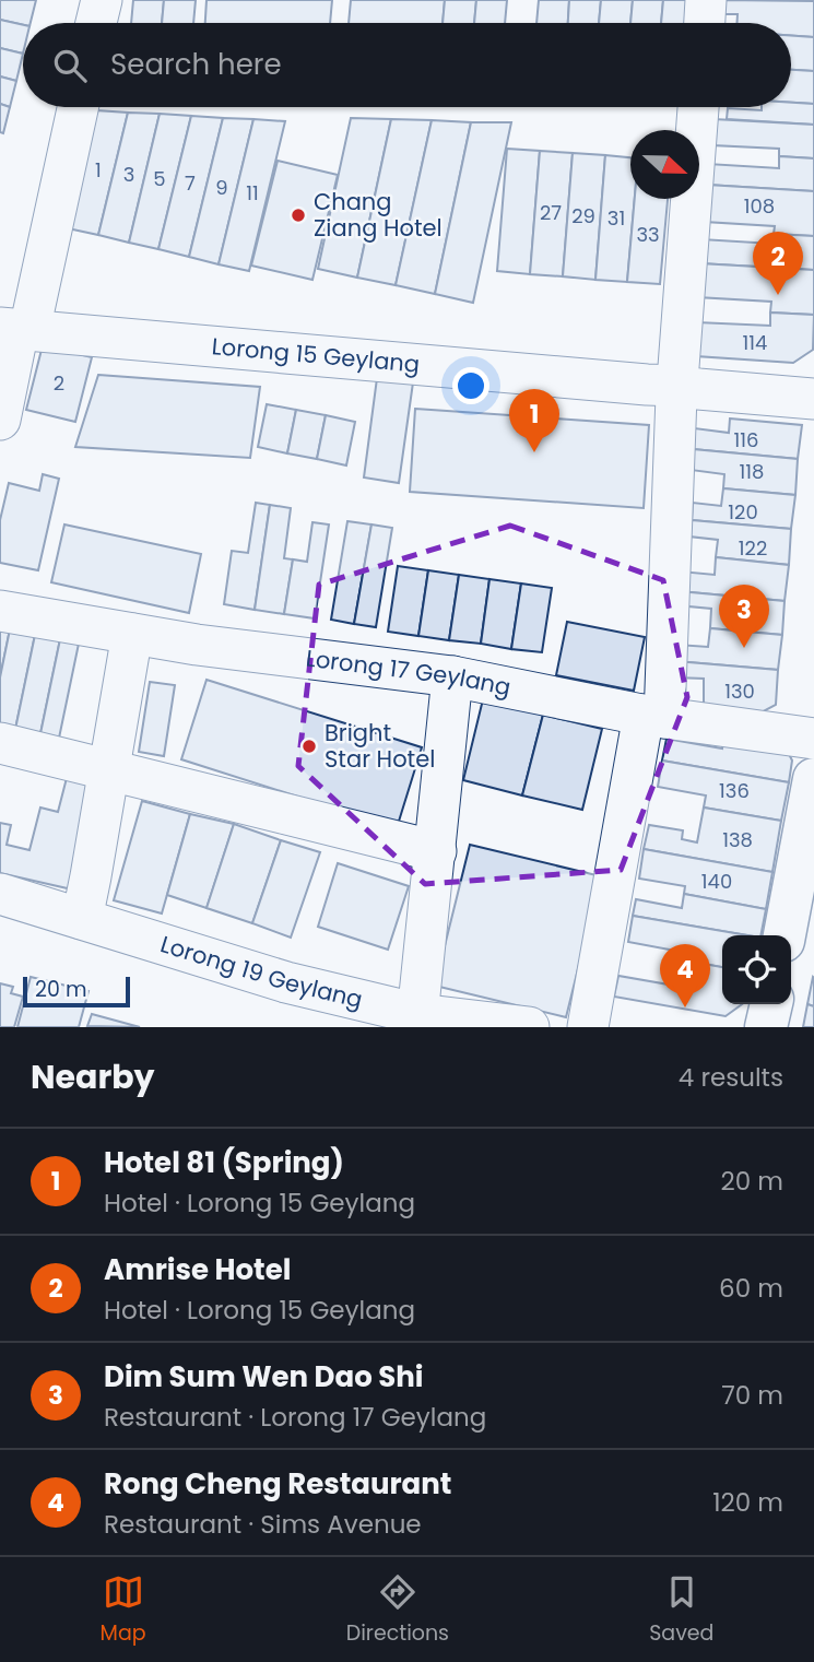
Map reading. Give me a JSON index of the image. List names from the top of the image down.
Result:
{
  "streets": {
    "street": ["Lorong 15 Geylang", "Lorong 17 Geylang", "Lorong 19 Geylang"]
  },
  "places": ["Chang Ziang Hotel", "Bright Star Hotel"],
  "house_numbers": [
    "1",
    "3",
    "5",
    "7",
    "9",
    "11",
    "108",
    "27",
    "29",
    "31",
    "33",
    "114",
    "2",
    "116",
    "118",
    "120",
    "122",
    "130",
    "136",
    "138",
    "140"
  ],
  "scale_bar": "20 m",
  "north": "right",
  "page": {
    "search": "Search here",
    "pins": [
      "2",
      "1",
      "3",
      "4"
    ],
    "scale": "20 m",
    "heading": ["Nearby", "4 results"],
    "list": [
      {
        "mark": "1",
        "name": "Hotel 81 (Spring)",
        "note": "Hotel · Lorong 15 Geylang",
        "value": "20 m"
      },
      {
        "mark": "2",
        "name": "Amrise Hotel",
        "note": "Hotel · Lorong 15 Geylang",
        "value": "60 m"
      },
      {
        "mark": "3",
        "name": "Dim Sum Wen Dao Shi",
        "note": "Restaurant · Lorong 17 Geylang",
        "value": "70 m"
      },
      {
        "mark": "4",
        "name": "Rong Cheng Restaurant",
        "note": "Restaurant · Sims Avenue",
        "value": "120 m"
      }
    ],
    "nav": ["Map", "Directions", "Saved"]
  }
}
